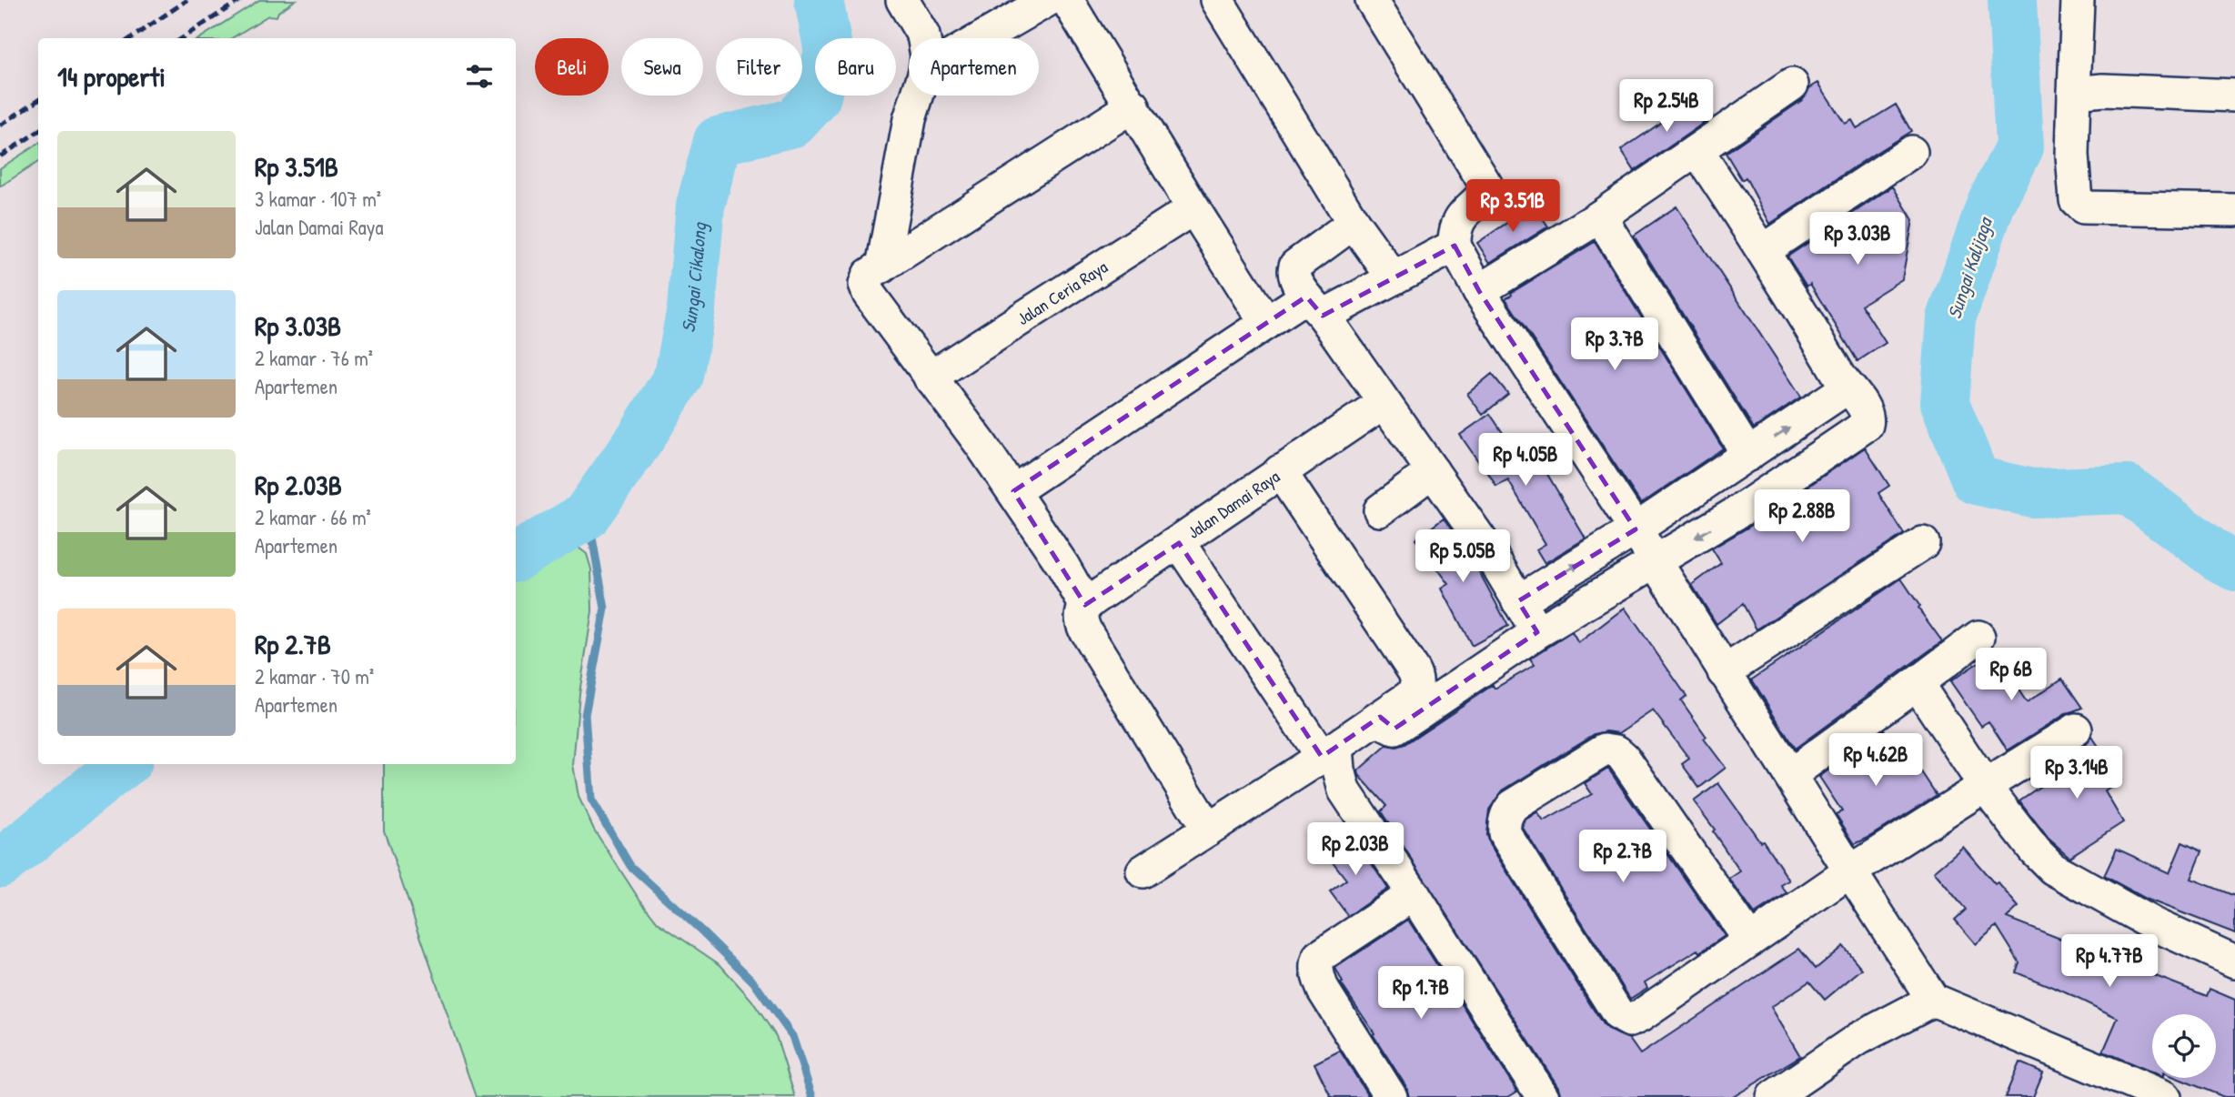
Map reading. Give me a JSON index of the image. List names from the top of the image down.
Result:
{
  "streets": {
    "street": ["Jalan Ceria Raya", "Jalan Damai Raya"]
  },
  "water": ["Sungai Kalijaga", "Sungai Cikalong"],
  "page": {
    "chip": [
      "Beli",
      "Sewa",
      "Filter",
      "Baru",
      "Apartemen"
    ],
    "heading": "14 properti",
    "price": [
      "Rp 2.54B",
      "Rp 3.51B",
      "Rp 3.03B",
      "Rp 3.7B",
      "Rp 4.05B",
      "Rp 2.88B",
      "Rp 5.05B",
      "Rp 6B",
      "Rp 4.62B",
      "Rp 3.14B",
      "Rp 2.03B",
      "Rp 2.7B",
      "Rp 4.77B",
      "Rp 1.7B"
    ],
    "list": [
      {
        "name": "Rp 3.51B",
        "note": "3 kamar · 107 m² · Jalan Damai Raya"
      },
      {
        "name": "Rp 3.03B",
        "note": "2 kamar · 76 m² · Apartemen"
      },
      {
        "name": "Rp 2.03B",
        "note": "2 kamar · 66 m² · Apartemen"
      },
      {
        "name": "Rp 2.7B",
        "note": "2 kamar · 70 m² · Apartemen"
      }
    ]
  }
}
